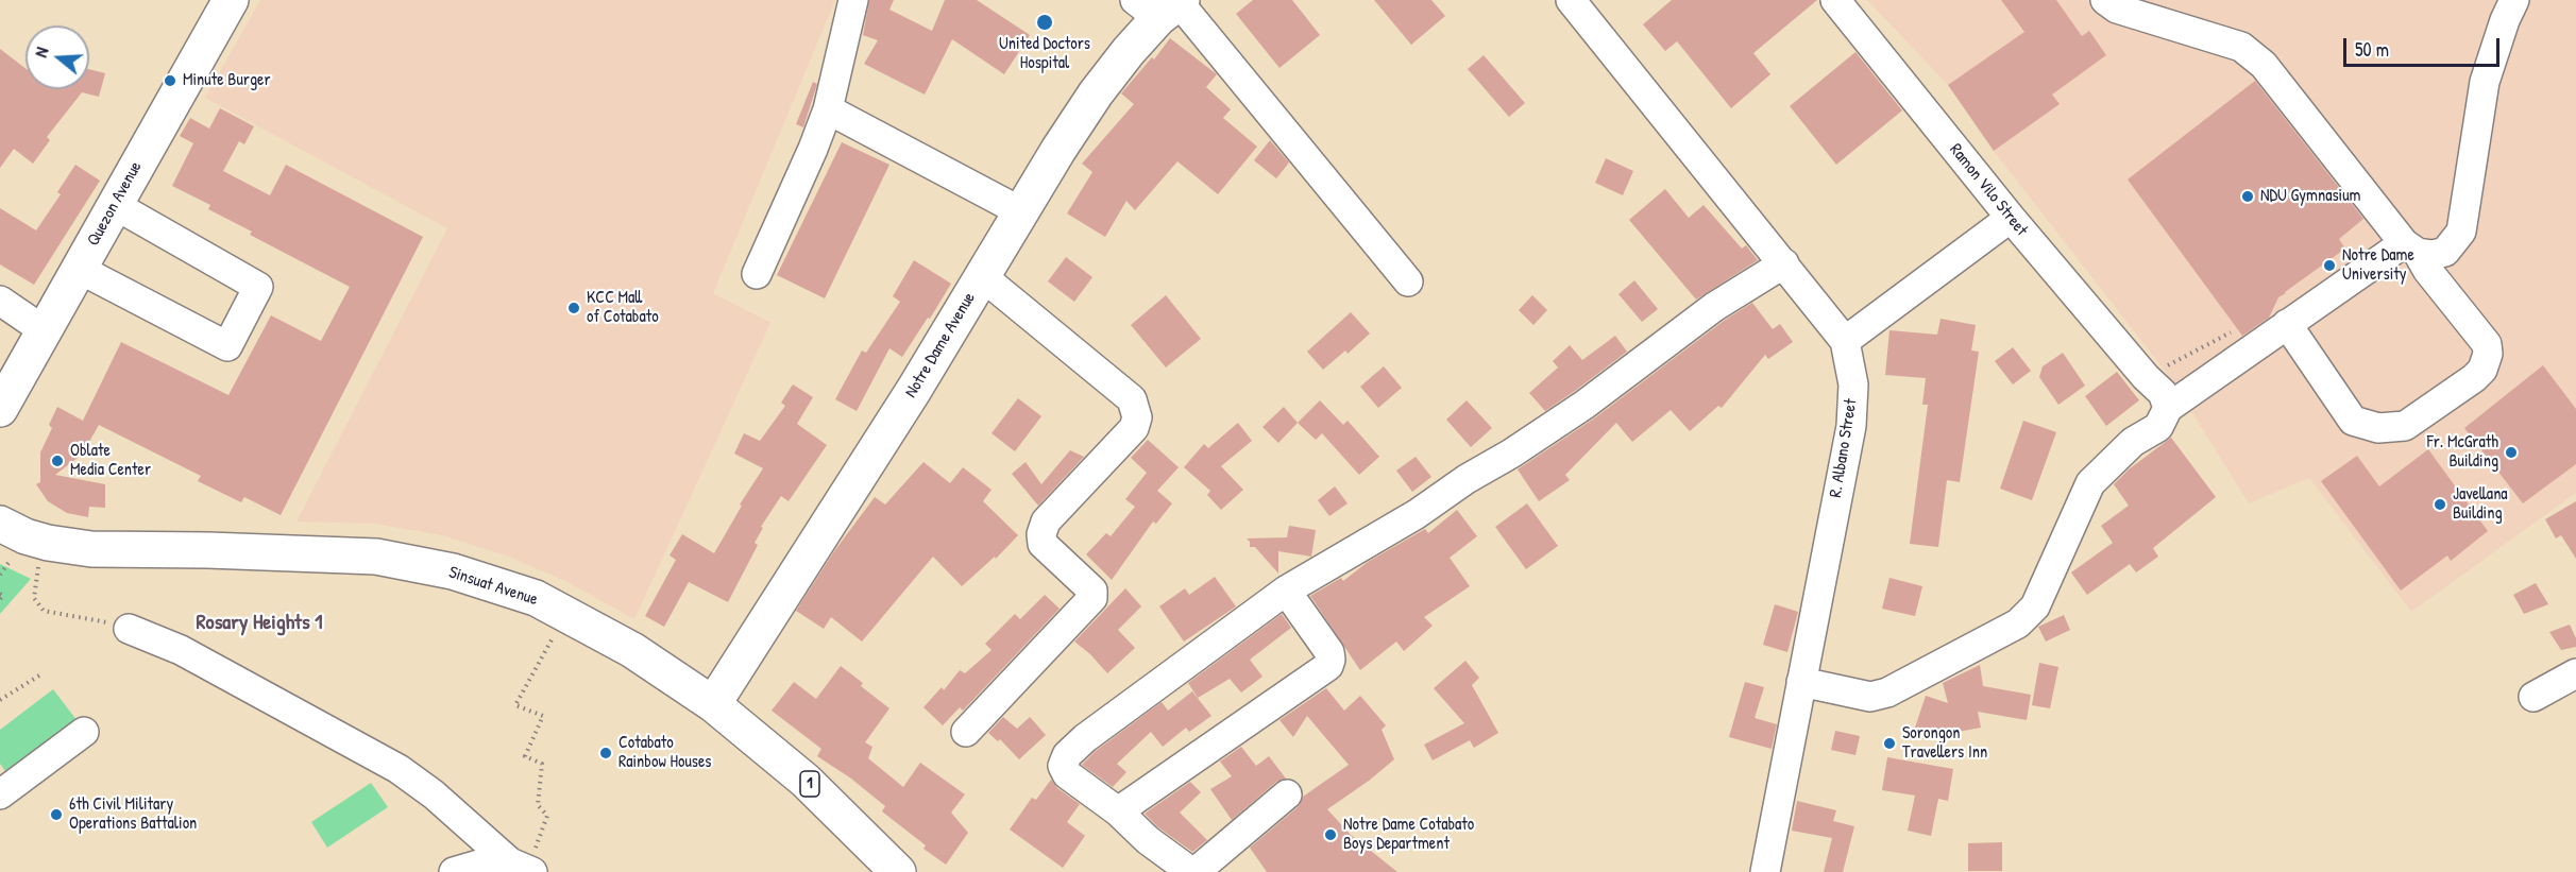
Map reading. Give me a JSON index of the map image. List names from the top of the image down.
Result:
{
  "streets": {
    "main road": [
      "Quezon Avenue",
      "Notre Dame Avenue",
      "Sinsuat Avenue",
      "1"
    ],
    "street": ["Ramon Vilo Street", "R. Albano Street"]
  },
  "crossings": [
    ["Notre Dame Avenue", "Sinsuat Avenue"]
  ],
  "districts": ["Rosary Heights 1"],
  "places": [
    "United Doctors Hospital",
    "Minute Burger",
    "NDU Gymnasium",
    "Notre Dame University",
    "KCC Mall of Cotabato",
    "Fr. McGrath Building",
    "Oblate Media Center",
    "Javellana Building",
    "Sorongon Travellers Inn",
    "Cotabato Rainbow Houses",
    "6th Civil Military Operations Battalion",
    "Notre Dame Cotabato Boys Department"
  ],
  "scale_bar": "50 m",
  "north": "left"
}
